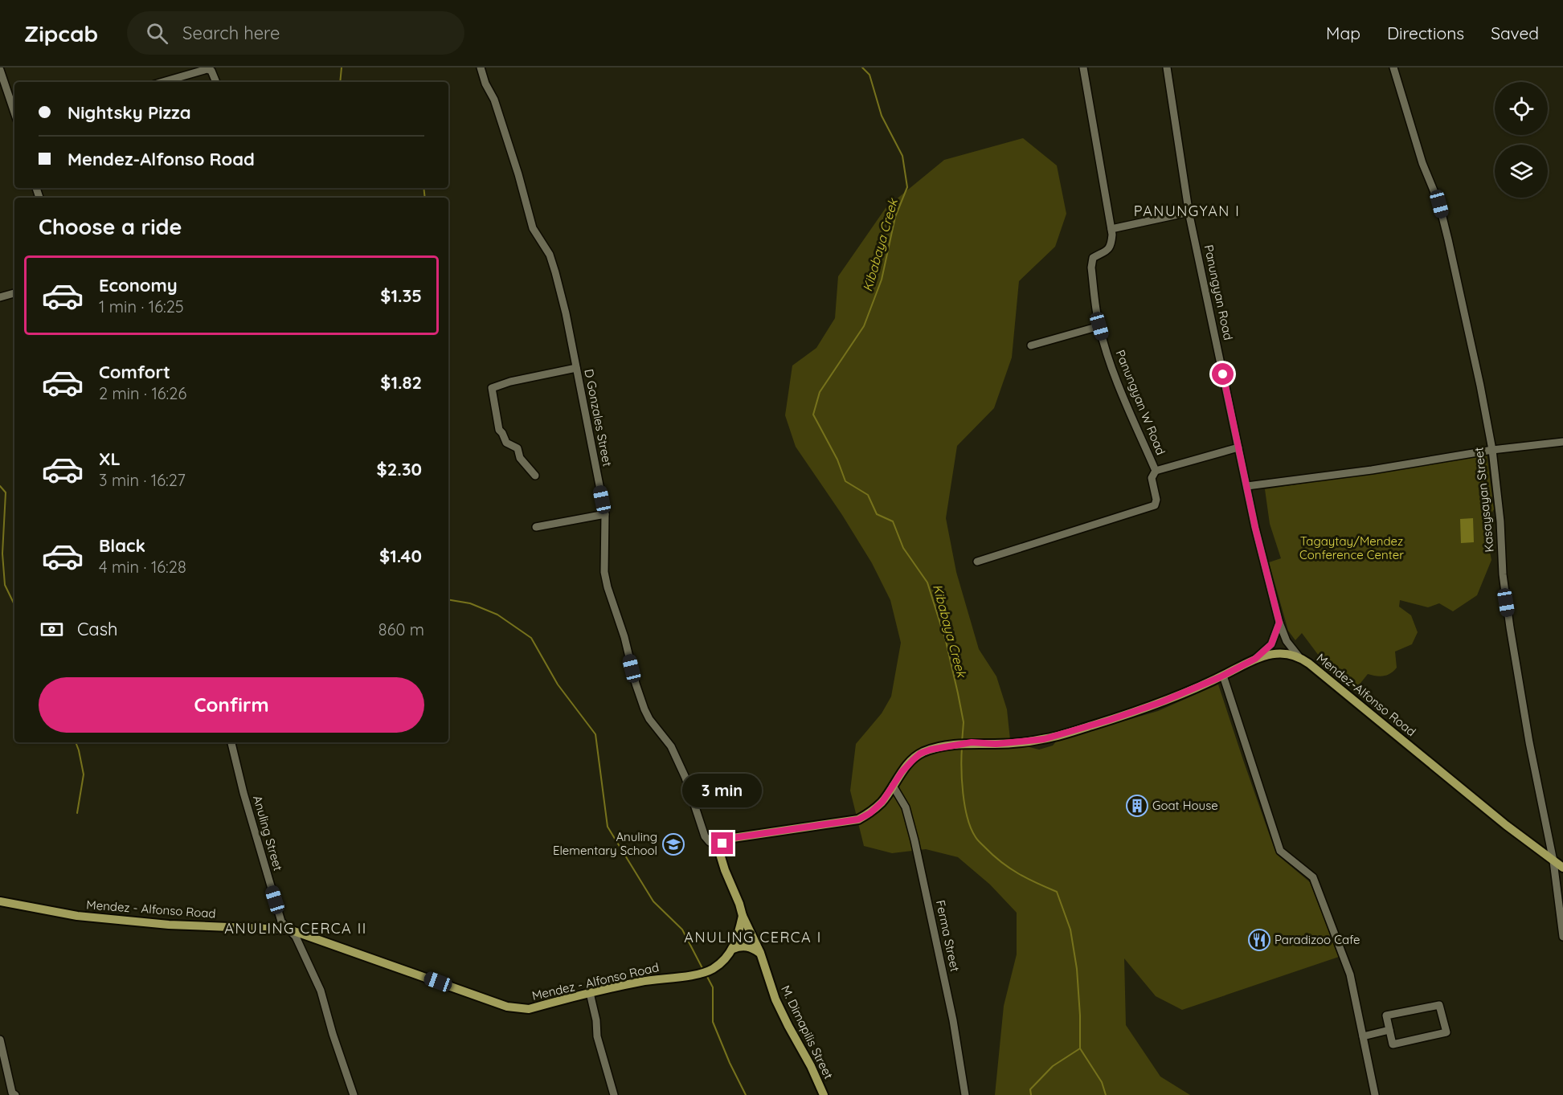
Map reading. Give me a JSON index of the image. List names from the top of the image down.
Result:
{
  "streets": {
    "main road": ["Mendez-Alfonso Road", "Mendez - Alfonso Road", "M. Dimapilis Street"],
    "street": [
      "Panungyan Road",
      "Panungyan W Road",
      "D Gonzales Street",
      "Kasaysayan Street",
      "Anuling Street",
      "Ferma Street"
    ]
  },
  "crossings": [
    ["Panungyan Road", "Panungyan W Road"],
    ["Panungyan Road", "Mendez-Alfonso Road"],
    ["D Gonzales Street", "Mendez-Alfonso Road"],
    ["Kasaysayan Street", "Mendez-Alfonso Road"],
    ["Mendez-Alfonso Road", "Ferma Street"],
    ["Anuling Street", "Mendez - Alfonso Road"],
    ["Mendez - Alfonso Road", "M. Dimapilis Street"]
  ],
  "districts": ["PANUNGYAN I", "ANULING CERCA II", "ANULING CERCA I"],
  "water": ["Kibabaya Creek"],
  "parks": ["Tagaytay/Mendez Conference Center"],
  "places": {
    "building": ["Goat House"],
    "school or university": ["Anuling Elementary School"],
    "restaurant": ["Paradizoo Cafe"]
  },
  "page": {
    "header": "Zipcab",
    "search": "Search here",
    "nav": ["Map", "Directions", "Saved"],
    "banner": ["Nightsky Pizza", "Mendez-Alfonso Road"],
    "heading": "Choose a ride",
    "list": [
      {
        "name": "Economy",
        "note": "1 min · 16:25",
        "value": "$1.35"
      },
      {
        "name": "Comfort",
        "note": "2 min · 16:26",
        "value": "$1.82"
      },
      {
        "name": "XL",
        "note": "3 min · 16:27",
        "value": "$2.30"
      },
      {
        "name": "Black",
        "note": "4 min · 16:28",
        "value": "$1.40"
      }
    ],
    "pay": ["Cash", "860 m"],
    "buttons": "Confirm",
    "bubble": "3 min"
  }
}
